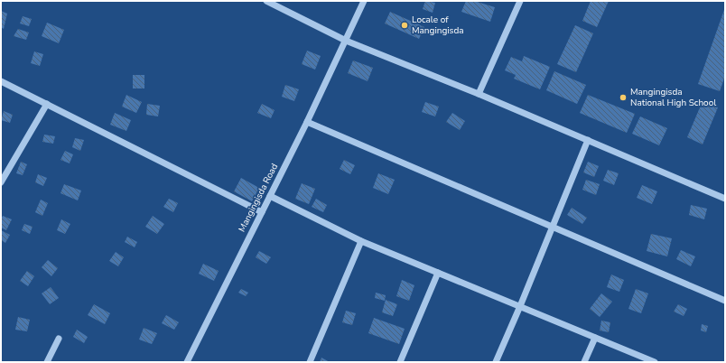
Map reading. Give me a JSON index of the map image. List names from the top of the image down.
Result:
{
  "streets": {
    "street": ["Mangingisda Road"]
  },
  "places": ["Locale of Mangingisda", "Mangingisda National High School"]
}
